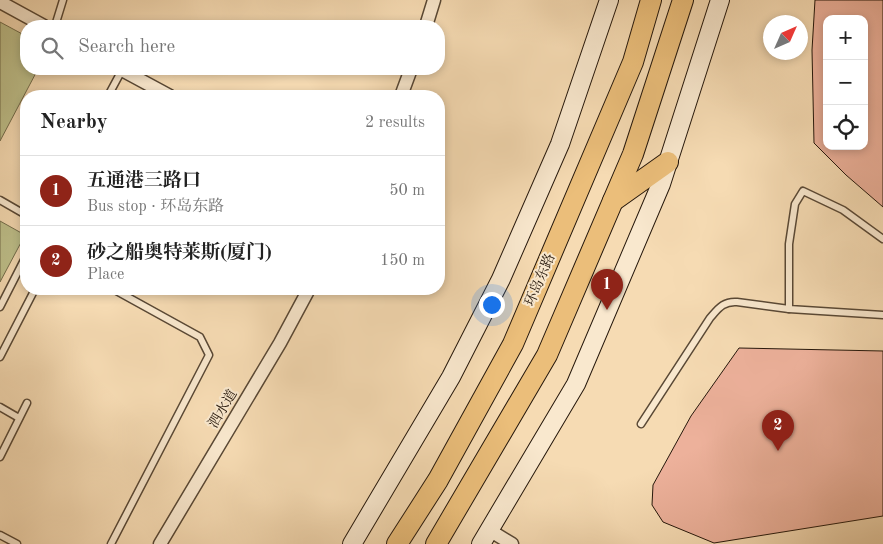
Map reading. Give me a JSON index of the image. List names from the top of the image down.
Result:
{
  "streets": {
    "main road": ["环岛东路"],
    "street": ["泗水道"]
  },
  "north": "top right",
  "page": {
    "map_buttons": ["+", "−"],
    "search": "Search here",
    "heading": ["Nearby", "2 results"],
    "list": [
      {
        "mark": "1",
        "name": "五通港三路口",
        "note": "Bus stop · 环岛东路",
        "value": "50 m"
      },
      {
        "mark": "2",
        "name": "砂之船奥特莱斯(厦门)",
        "note": "Place",
        "value": "150 m"
      }
    ],
    "pins": ["1", "2"]
  }
}
